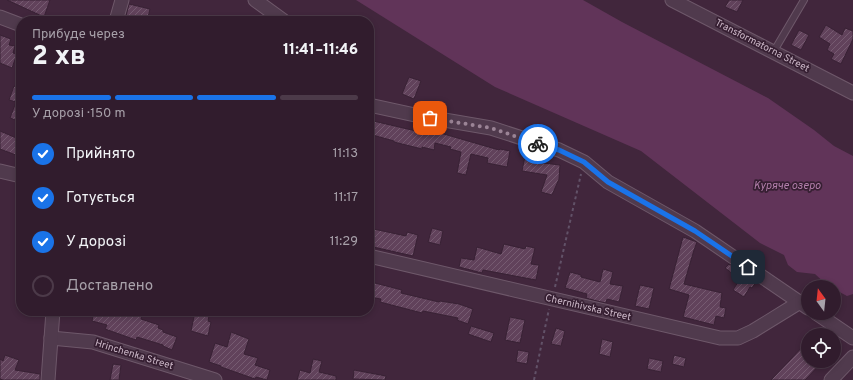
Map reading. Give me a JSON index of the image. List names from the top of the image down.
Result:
{
  "streets": {
    "street": ["Transformatorna Street", "Chernihivska Street", "Hrinchenka Street"]
  },
  "water": ["Куряче озеро"],
  "north": "top",
  "page": {
    "heading": ["2 хв", "Прибуде через", "11:41–11:46"],
    "bar": "У дорозі · 150 m",
    "list": [
      ["Прийнято", "11:13"],
      ["Готується", "11:17"],
      ["У дорозі", "11:29"],
      "Доставлено"
    ]
  }
}
